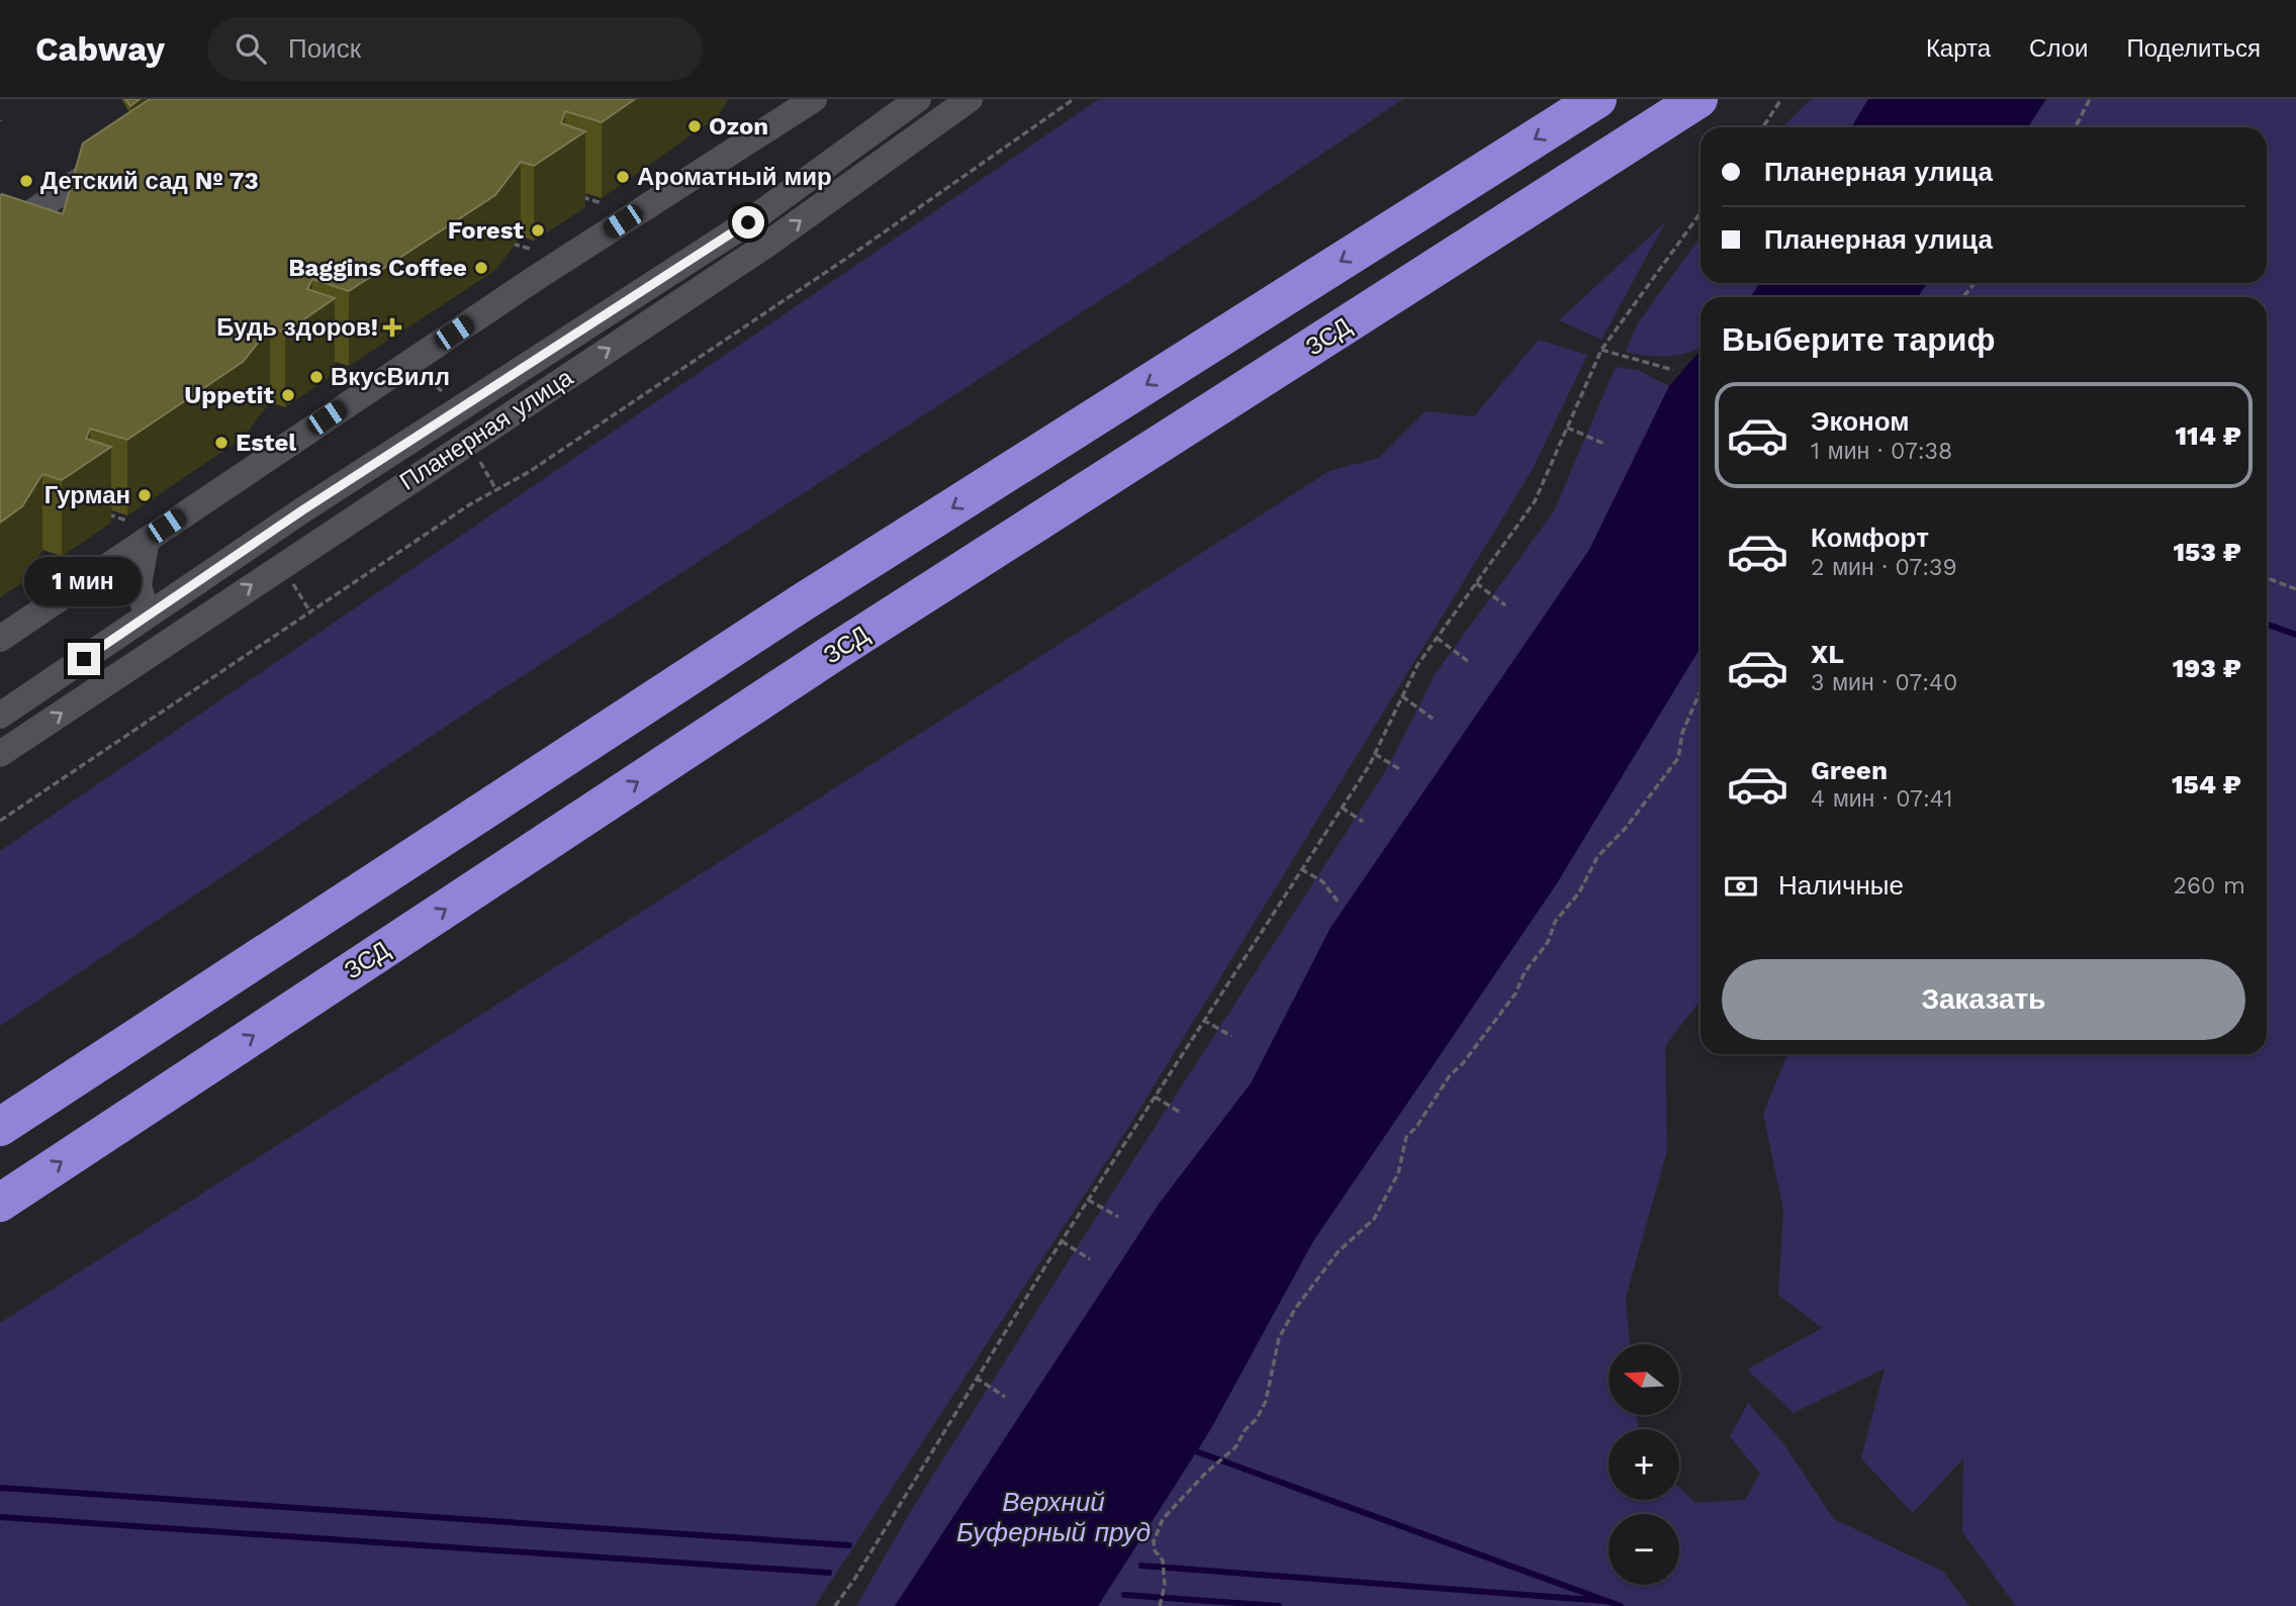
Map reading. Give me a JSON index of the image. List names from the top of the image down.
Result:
{
  "streets": {
    "highway": ["ЗСД"],
    "street": ["Планерная улица"]
  },
  "water": ["Верхний Буферный пруд"],
  "places": {
    "other": [
      "Ozon",
      "Ароматный мир",
      "Детский сад № 73",
      "Forest",
      "Baggins Coffee",
      "ВкусВилл",
      "Uppetit",
      "Estel",
      "Гурман"
    ],
    "health": ["Будь здоров!"]
  },
  "north": "left",
  "page": {
    "header": "Cabway",
    "search": "Поиск",
    "nav": ["Карта", "Слои", "Поделиться"],
    "banner": ["Планерная улица", "Планерная улица"],
    "heading": "Выберите тариф",
    "list": [
      {
        "name": "Эконом",
        "note": "1 мин · 07:38",
        "value": "114 ₽"
      },
      {
        "name": "Комфорт",
        "note": "2 мин · 07:39",
        "value": "153 ₽"
      },
      {
        "name": "XL",
        "note": "3 мин · 07:40",
        "value": "193 ₽"
      },
      {
        "name": "Green",
        "note": "4 мин · 07:41",
        "value": "154 ₽"
      }
    ],
    "bubble": "1 мин",
    "pay": ["Наличные", "260 m"],
    "buttons": "Заказать",
    "map_buttons": ["+", "−"]
  }
}
